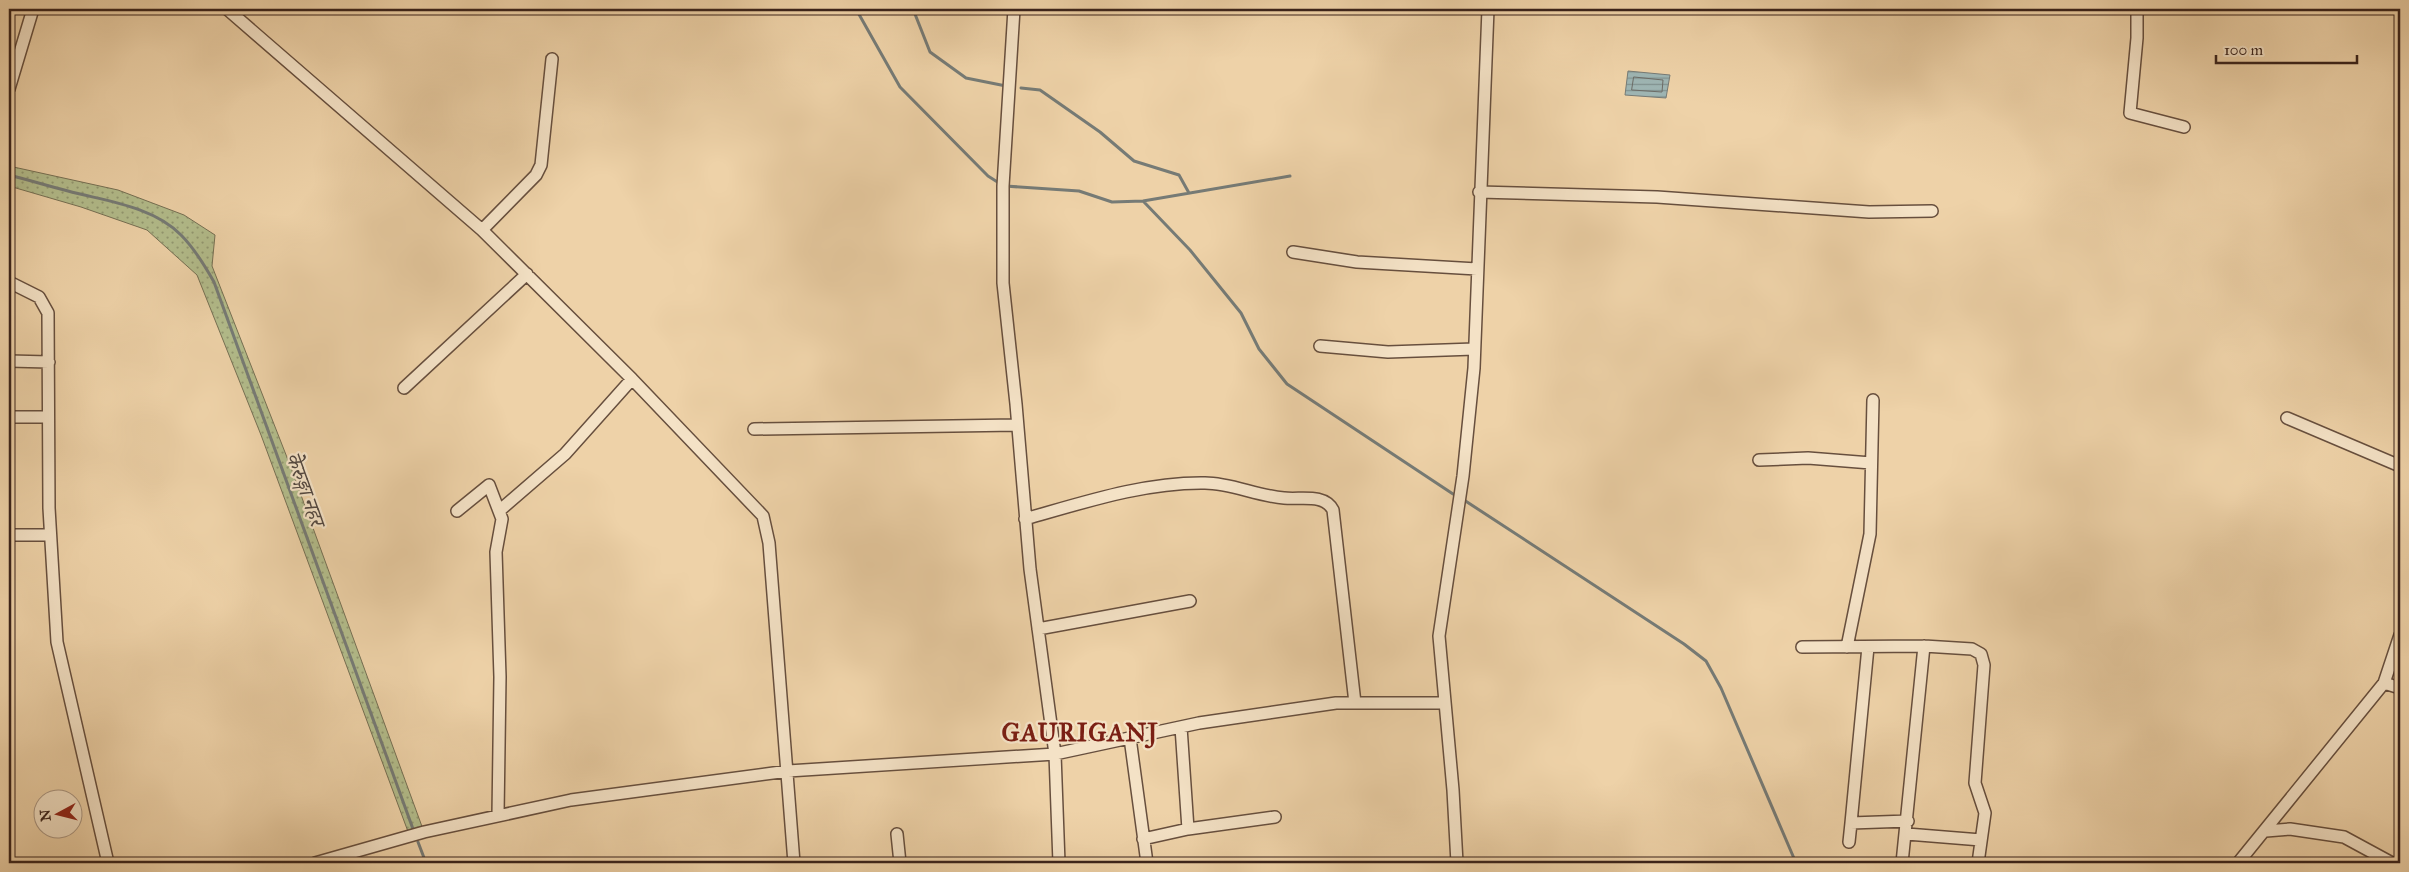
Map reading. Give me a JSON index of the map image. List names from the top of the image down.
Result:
{
  "districts": ["GAURIGANJ"],
  "water": ["केेरुङ्गा नहर"],
  "scale_bar": "100 m",
  "north": "left"
}
